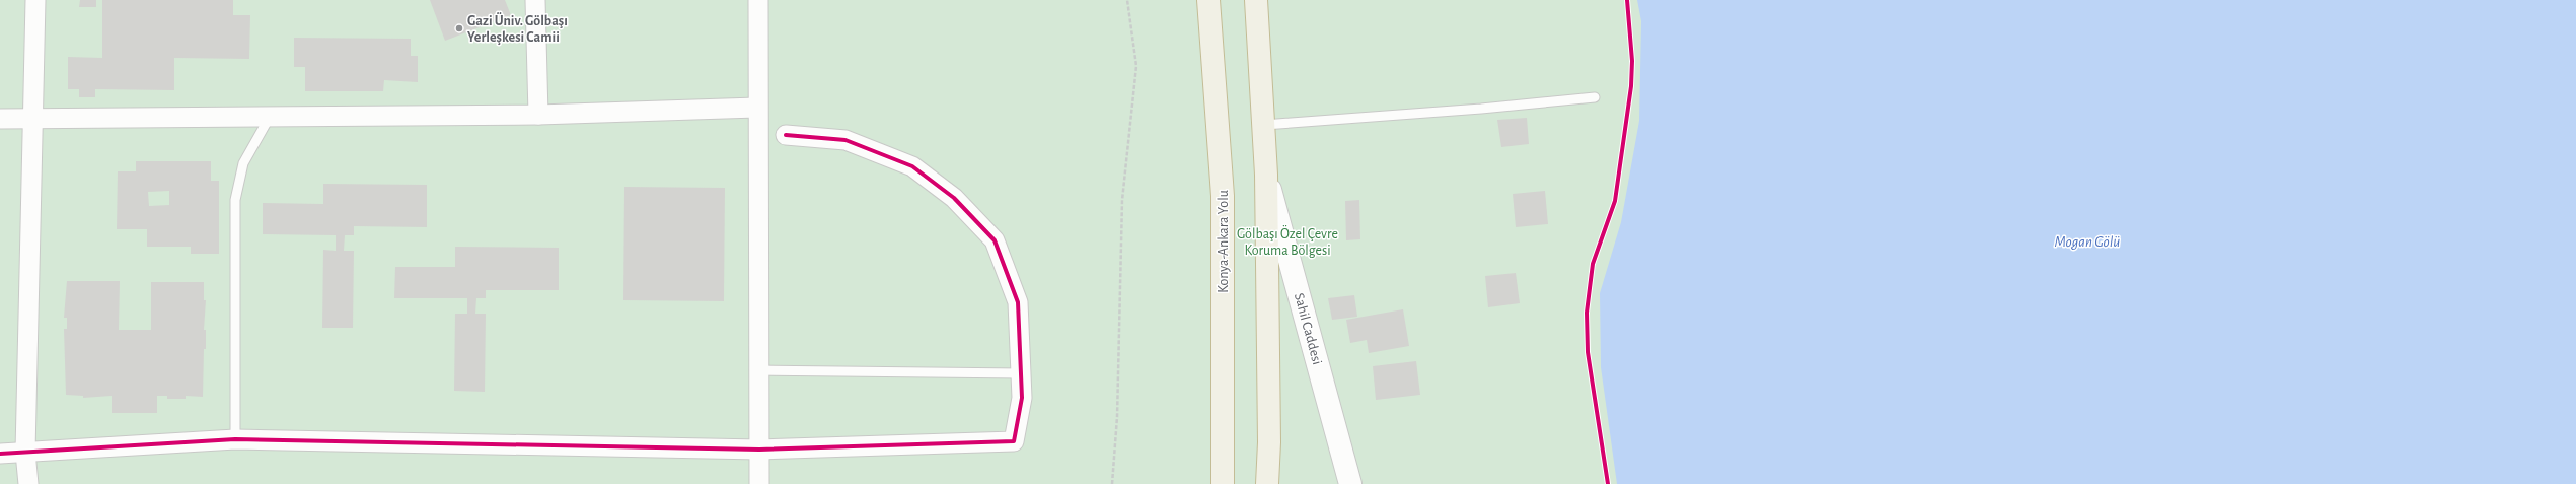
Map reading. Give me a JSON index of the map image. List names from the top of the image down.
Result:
{
  "streets": {
    "highway": ["Konya-Ankara Yolu"],
    "street": ["Sahil Caddesi"]
  },
  "water": ["Mogan Gölü"],
  "parks": ["Gölbaşı Özel Çevre Koruma Bölgesi"],
  "places": ["Gazi Üniv. Gölbaşı Yerleşkesi Camii"]
}
